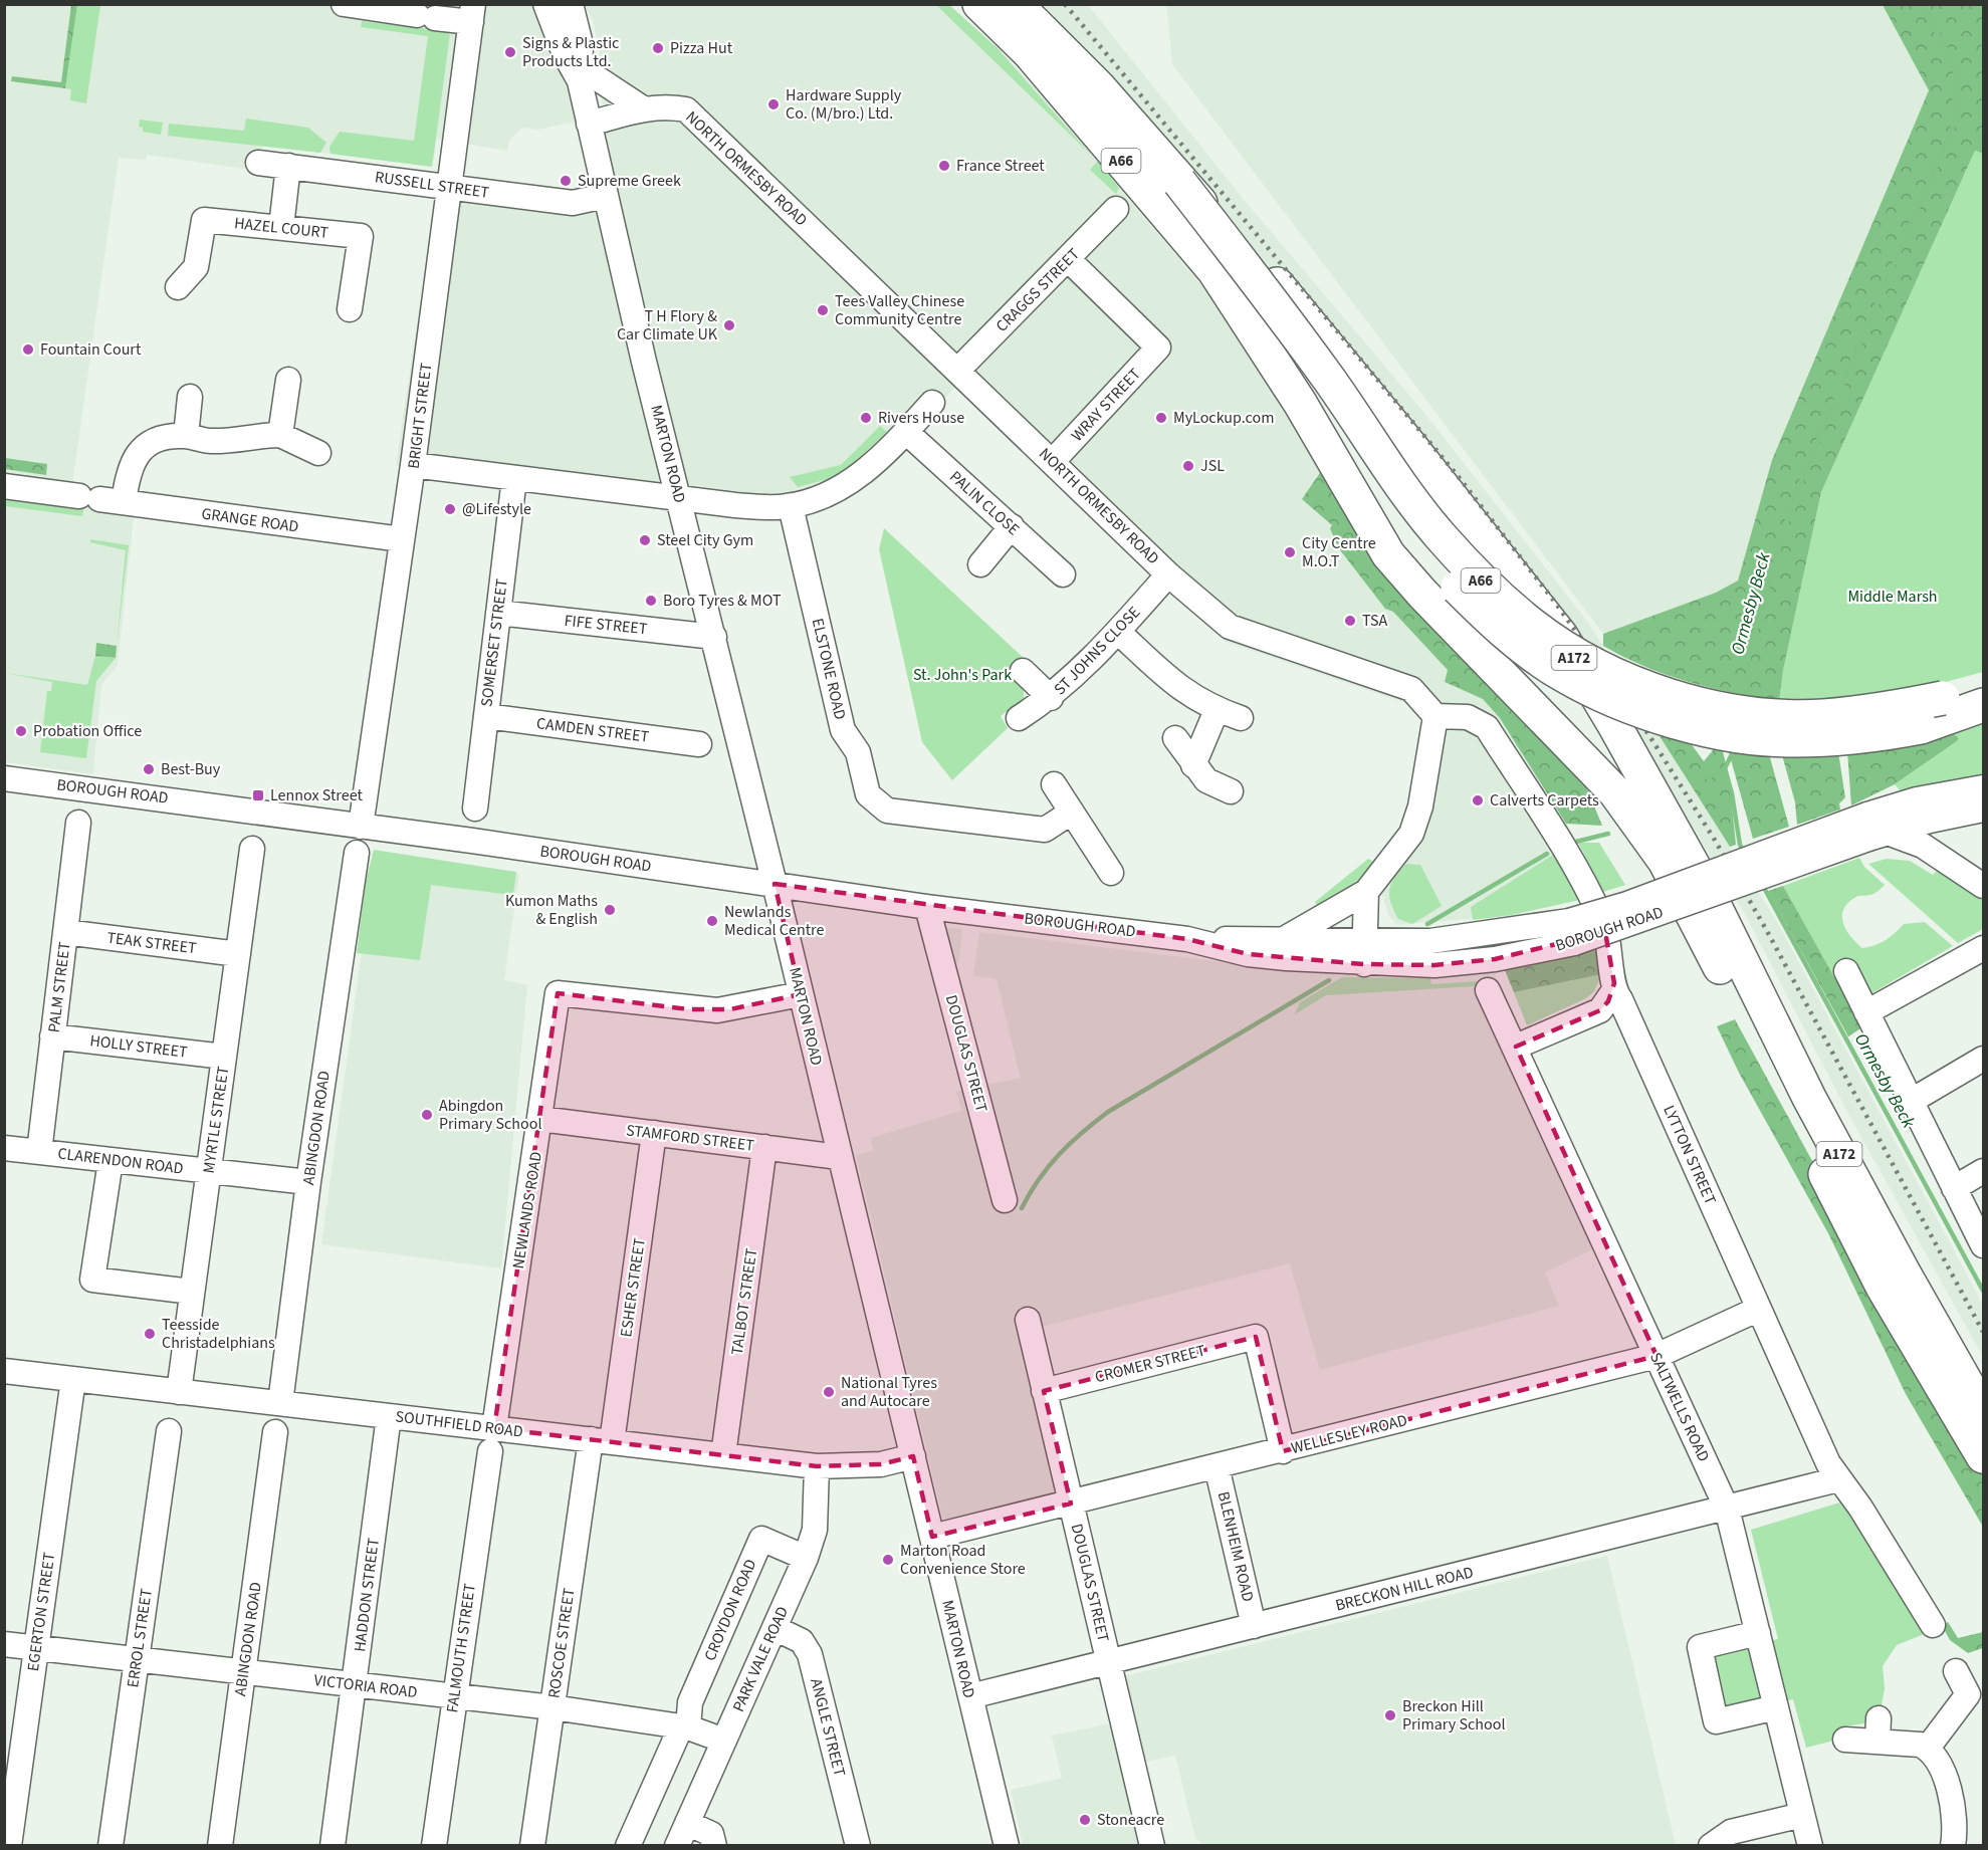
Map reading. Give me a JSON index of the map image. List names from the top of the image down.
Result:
{
  "streets": {
    "highway": ["A66", "A172"],
    "street": [
      "NORTH ORMESBY ROAD",
      "RUSSELL STREET",
      "HAZEL COURT",
      "CRAGGS STREET",
      "WRAY STREET",
      "BRIGHT STREET",
      "MARTON ROAD",
      "PALIN CLOSE",
      "GRANGE ROAD",
      "FIFE STREET",
      "SOMERSET STREET",
      "ST JOHNS CLOSE",
      "ELSTONE ROAD",
      "CAMDEN STREET",
      "BOROUGH ROAD",
      "TEAK STREET",
      "PALM STREET",
      "HOLLY STREET",
      "DOUGLAS STREET",
      "MYRTLE STREET",
      "ABINGDON ROAD",
      "STAMFORD STREET",
      "LYTTON STREET",
      "CLARENDON ROAD",
      "NEWLANDS ROAD",
      "ESHER STREET",
      "TALBOT STREET",
      "CROMER STREET",
      "SALTWELLS ROAD",
      "SOUTHFIELD ROAD",
      "WELLESLEY ROAD",
      "BLENHEIM ROAD",
      "BRECKON HILL ROAD",
      "HADDON STREET",
      "CROYDON ROAD",
      "EGERTON STREET",
      "ERROL STREET",
      "ROSCOE STREET",
      "FALMOUTH STREET",
      "PARK VALE ROAD",
      "VICTORIA ROAD",
      "ANGLE STREET"
    ]
  },
  "crossings": [
    ["A66", "A172"],
    ["NORTH ORMESBY ROAD", "CRAGGS STREET"],
    ["NORTH ORMESBY ROAD", "WRAY STREET"],
    ["NORTH ORMESBY ROAD", "MARTON ROAD"],
    ["NORTH ORMESBY ROAD", "ST JOHNS CLOSE"],
    ["NORTH ORMESBY ROAD", "LYTTON STREET"],
    ["RUSSELL STREET", "BRIGHT STREET"],
    ["RUSSELL STREET", "MARTON ROAD"],
    ["CRAGGS STREET", "WRAY STREET"],
    ["BRIGHT STREET", "GRANGE ROAD"],
    ["BRIGHT STREET", "BOROUGH ROAD"],
    ["MARTON ROAD", "FIFE STREET"],
    ["MARTON ROAD", "BOROUGH ROAD"],
    ["MARTON ROAD", "STAMFORD STREET"],
    ["MARTON ROAD", "NEWLANDS ROAD"],
    ["MARTON ROAD", "SOUTHFIELD ROAD"],
    ["MARTON ROAD", "WELLESLEY ROAD"],
    ["MARTON ROAD", "BRECKON HILL ROAD"],
    ["FIFE STREET", "SOMERSET STREET"],
    ["SOMERSET STREET", "CAMDEN STREET"],
    ["BOROUGH ROAD", "DOUGLAS STREET"],
    ["TEAK STREET", "PALM STREET"],
    ["TEAK STREET", "MYRTLE STREET"],
    ["PALM STREET", "HOLLY STREET"],
    ["PALM STREET", "CLARENDON ROAD"],
    ["HOLLY STREET", "MYRTLE STREET"],
    ["DOUGLAS STREET", "CROMER STREET"],
    ["DOUGLAS STREET", "WELLESLEY ROAD"],
    ["DOUGLAS STREET", "BRECKON HILL ROAD"],
    ["MYRTLE STREET", "CLARENDON ROAD"],
    ["MYRTLE STREET", "SOUTHFIELD ROAD"],
    ["ABINGDON ROAD", "CLARENDON ROAD"],
    ["ABINGDON ROAD", "SOUTHFIELD ROAD"],
    ["ABINGDON ROAD", "VICTORIA ROAD"],
    ["STAMFORD STREET", "NEWLANDS ROAD"],
    ["STAMFORD STREET", "ESHER STREET"],
    ["STAMFORD STREET", "TALBOT STREET"],
    ["LYTTON STREET", "WELLESLEY ROAD"],
    ["LYTTON STREET", "BRECKON HILL ROAD"],
    ["NEWLANDS ROAD", "SOUTHFIELD ROAD"],
    ["NEWLANDS ROAD", "FALMOUTH STREET"],
    ["ESHER STREET", "SOUTHFIELD ROAD"],
    ["ESHER STREET", "ROSCOE STREET"],
    ["TALBOT STREET", "SOUTHFIELD ROAD"],
    ["CROMER STREET", "WELLESLEY ROAD"],
    ["SALTWELLS ROAD", "WELLESLEY ROAD"],
    ["SALTWELLS ROAD", "BRECKON HILL ROAD"],
    ["SOUTHFIELD ROAD", "HADDON STREET"],
    ["SOUTHFIELD ROAD", "EGERTON STREET"],
    ["SOUTHFIELD ROAD", "ROSCOE STREET"],
    ["SOUTHFIELD ROAD", "FALMOUTH STREET"],
    ["SOUTHFIELD ROAD", "PARK VALE ROAD"],
    ["WELLESLEY ROAD", "BLENHEIM ROAD"],
    ["BLENHEIM ROAD", "BRECKON HILL ROAD"],
    ["HADDON STREET", "VICTORIA ROAD"],
    ["CROYDON ROAD", "PARK VALE ROAD"],
    ["CROYDON ROAD", "VICTORIA ROAD"],
    ["EGERTON STREET", "VICTORIA ROAD"],
    ["ERROL STREET", "VICTORIA ROAD"],
    ["ROSCOE STREET", "VICTORIA ROAD"],
    ["FALMOUTH STREET", "VICTORIA ROAD"],
    ["PARK VALE ROAD", "VICTORIA ROAD"],
    ["PARK VALE ROAD", "ANGLE STREET"]
  ],
  "water": ["Ormesby Beck"],
  "parks": ["Middle Marsh", "St. John's Park"],
  "places": {
    "other": [
      "Pizza Hut",
      "Signs & Plastic Products Ltd.",
      "Hardware Supply Co. (M/bro.) Ltd.",
      "France Street",
      "Supreme Greek",
      "Tees Valley Chinese Community Centre",
      "T H Flory & Car Climate UK",
      "Fountain Court",
      "Rivers House",
      "MyLockup.com",
      "JSL",
      "@Lifestyle",
      "Steel City Gym",
      "City Centre M.O.T",
      "Boro Tyres & MOT",
      "TSA",
      "Probation Office",
      "Best-Buy",
      "Calverts Carpets",
      "Kumon Maths & English",
      "Newlands Medical Centre",
      "Abingdon Primary School",
      "Teesside Christadelphians",
      "National Tyres and Autocare",
      "Marton Road Convenience Store",
      "Breckon Hill Primary School",
      "Stoneacre"
    ],
    "transit": ["Lennox Street"]
  }
}
